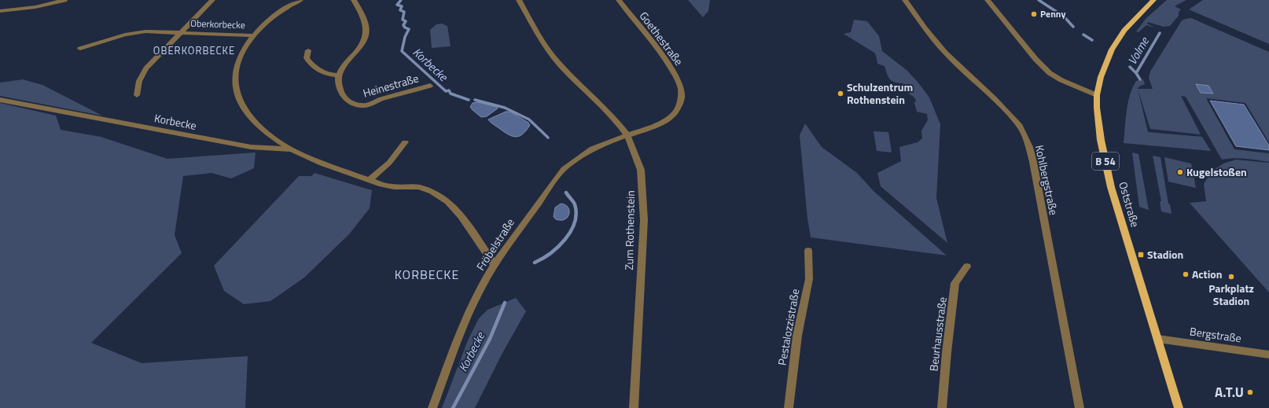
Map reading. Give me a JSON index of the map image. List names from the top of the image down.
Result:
{
  "streets": {
    "main road": ["B 54", "Oststraße"],
    "street": [
      "Oberkorbecke",
      "Goethestraße",
      "Heinestraße",
      "Korbecke",
      "Kohlbergstraße",
      "Zum Rothenstein",
      "Fröbelstraße",
      "Pestalozzistraße",
      "Beurhausstraße",
      "Bergstraße"
    ]
  },
  "crossings": [
    ["Goethestraße", "Zum Rothenstein"],
    ["Goethestraße", "Fröbelstraße"],
    ["Korbecke", "Fröbelstraße"],
    ["Oststraße", "Bergstraße"],
    ["Zum Rothenstein", "Fröbelstraße"]
  ],
  "districts": ["OBERKORBECKE", "KORBECKE"],
  "water": ["Volme", "Korbecke"],
  "places": {
    "other": [
      "Penny",
      "Schulzentrum Rothenstein",
      "Kugelstoßen",
      "Action",
      "Parkplatz Stadion",
      "A.T.U"
    ],
    "transit": ["Stadion"]
  }
}
